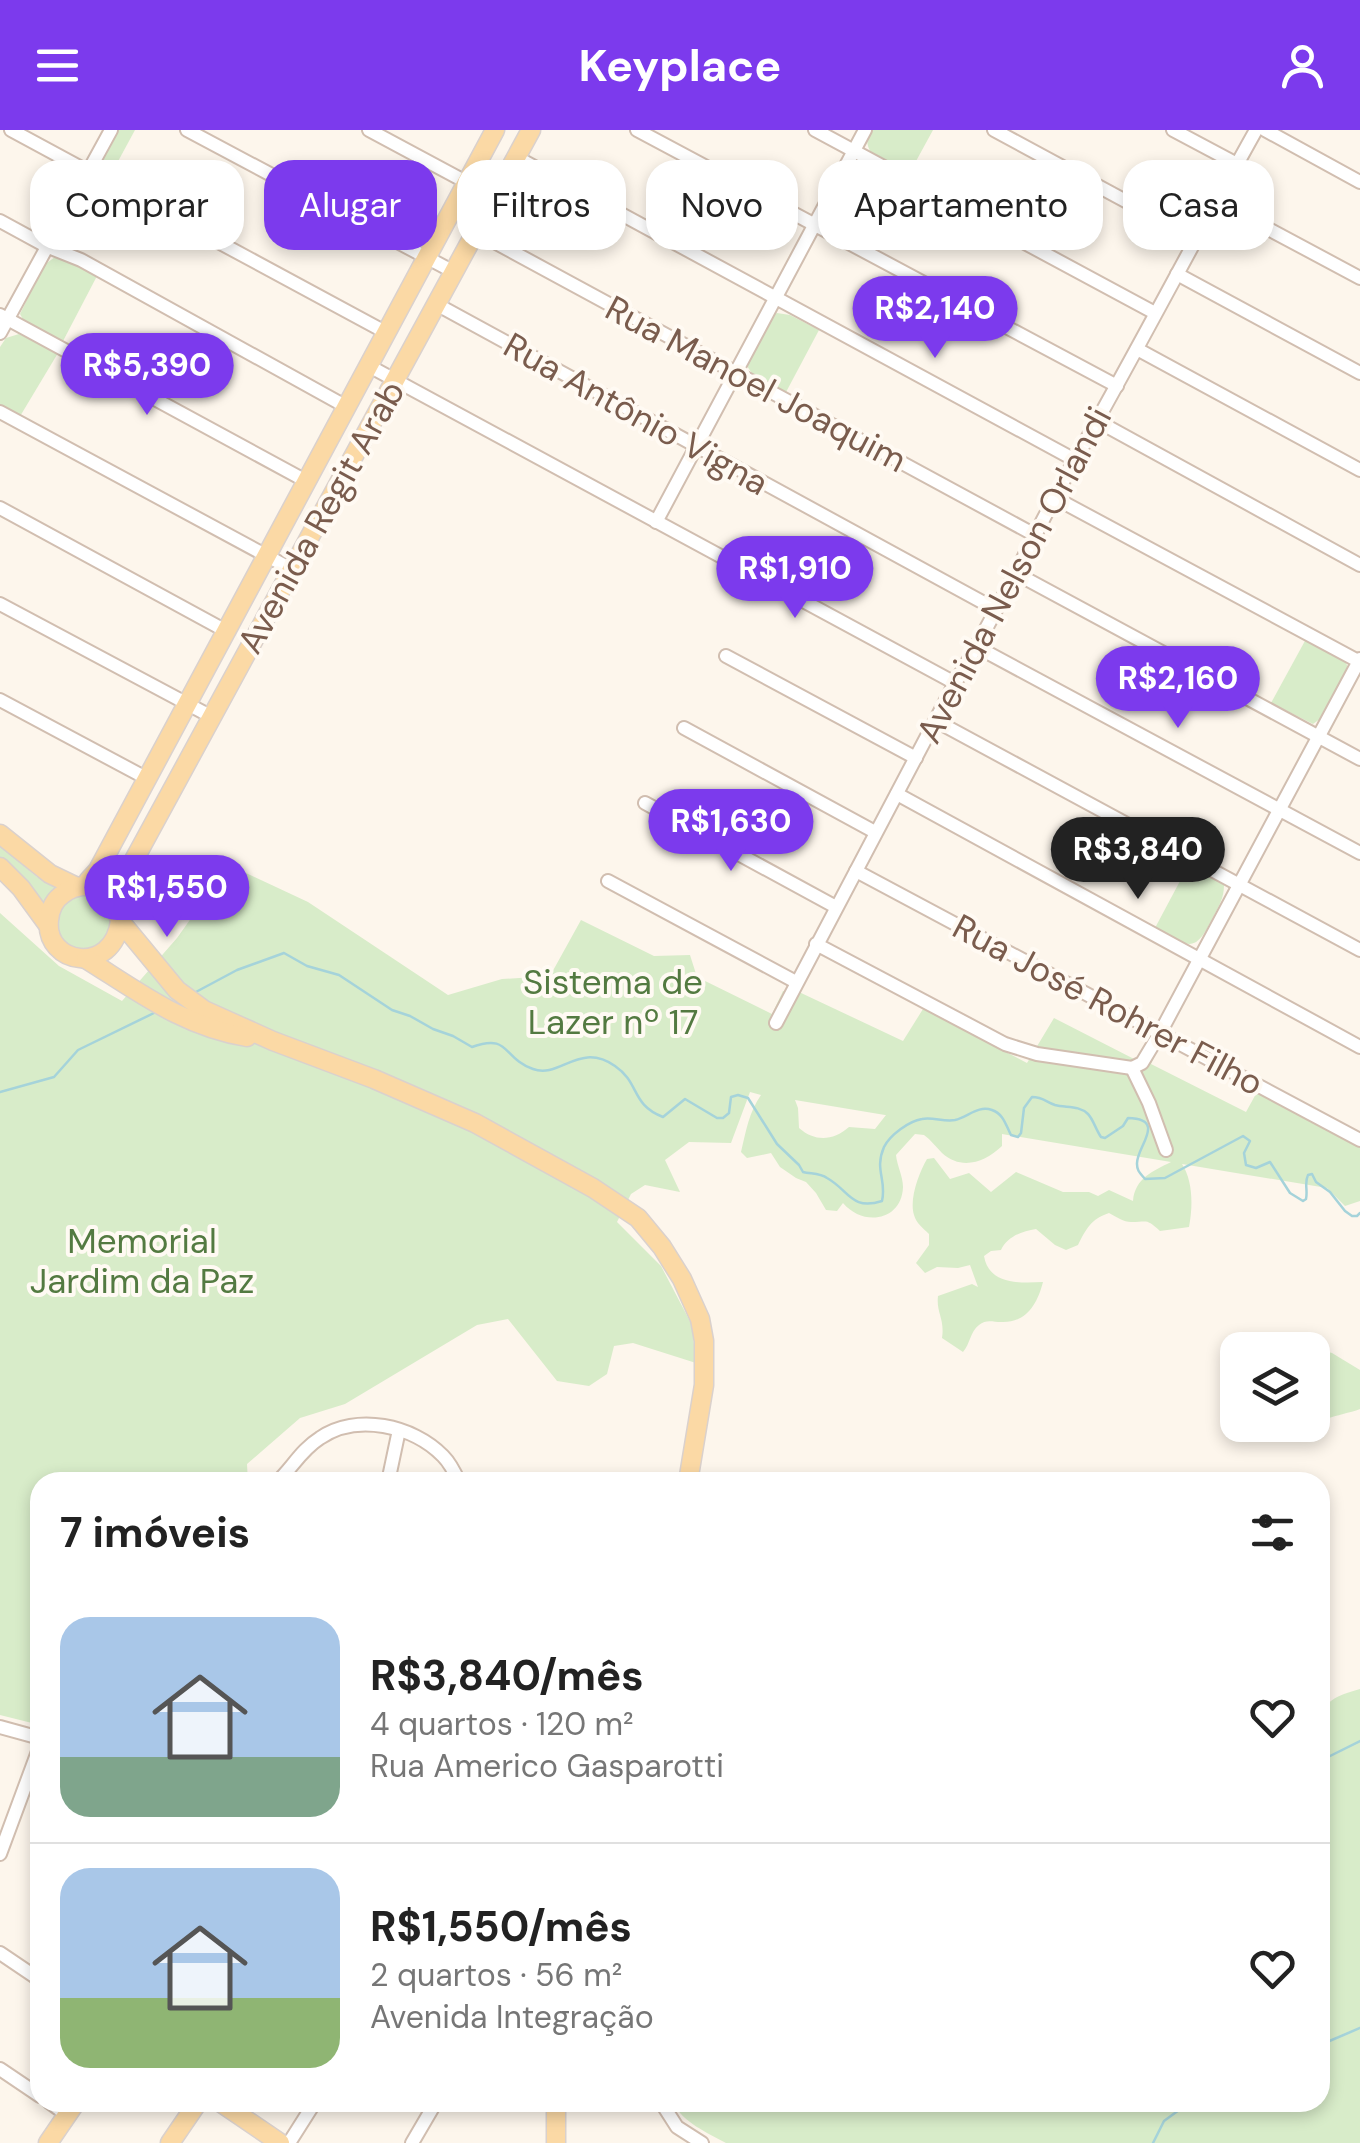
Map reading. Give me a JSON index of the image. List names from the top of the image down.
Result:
{
  "streets": {
    "main road": ["Avenida Regit Arab"],
    "street": [
      "Rua Manoel Joaquim",
      "Rua Antônio Vigna",
      "Avenida Nelson Orlandi",
      "Rua José Rohrer Filho"
    ]
  },
  "crossings": [
    ["Rua Manoel Joaquim", "Avenida Nelson Orlandi"],
    ["Rua Antônio Vigna", "Avenida Regit Arab"],
    ["Rua Antônio Vigna", "Avenida Nelson Orlandi"],
    ["Avenida Nelson Orlandi", "Rua José Rohrer Filho"]
  ],
  "parks": ["Sistema de Lazer nº 17", "Memorial Jardim da Paz"],
  "page": {
    "header": "Keyplace",
    "chip": [
      "Comprar",
      "Alugar",
      "Filtros",
      "Novo",
      "Apartamento",
      "Casa"
    ],
    "price": [
      "R$2,140",
      "R$5,390",
      "R$1,910",
      "R$2,160",
      "R$1,630",
      "R$3,840",
      "R$1,550"
    ],
    "heading": "7 imóveis",
    "list": [
      {
        "name": "R$3,840/mês",
        "note": "4 quartos · 120 m² · Rua Americo Gasparotti"
      },
      {
        "name": "R$1,550/mês",
        "note": "2 quartos · 56 m² · Avenida Integração"
      }
    ]
  }
}
